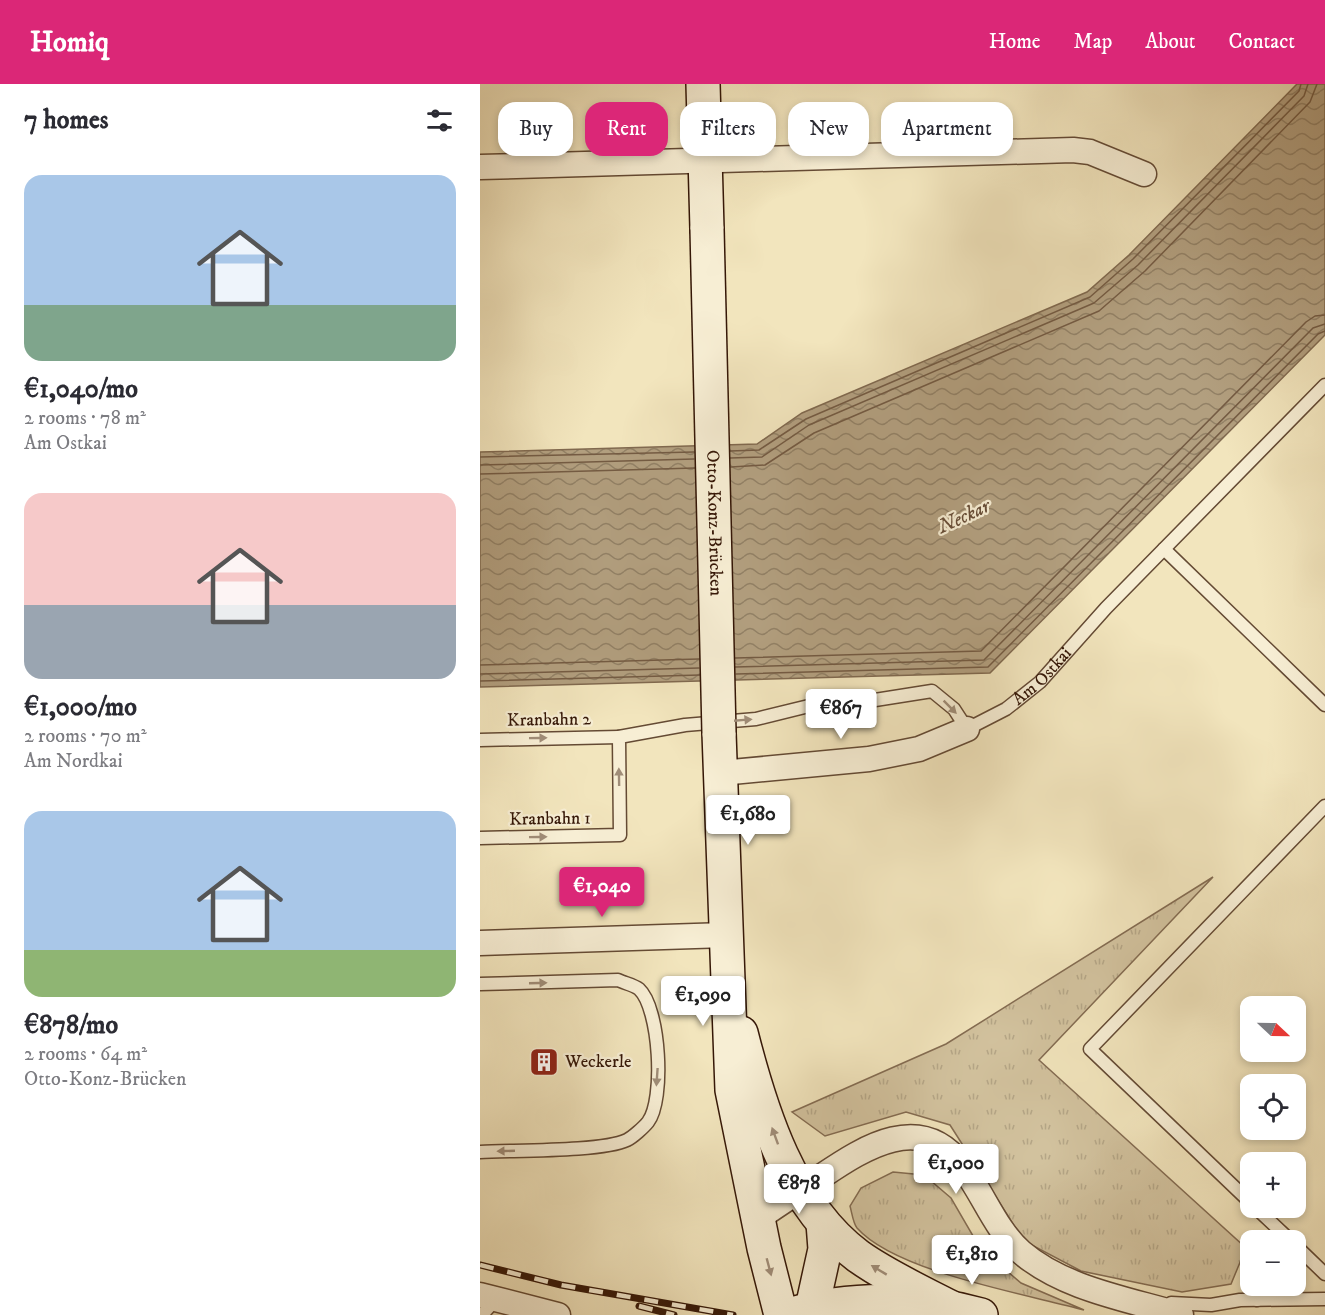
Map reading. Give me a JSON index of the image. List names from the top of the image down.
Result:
{
  "streets": {
    "main road": ["Otto-Konz-Brücken"],
    "street": ["Am Ostkai"],
    "lane": ["Kranbahn 2", "Kranbahn 1"]
  },
  "crossings": [
    ["Otto-Konz-Brücken", "Am Ostkai"],
    ["Am Ostkai", "Kranbahn 2"],
    ["Kranbahn 2", "Kranbahn 1"]
  ],
  "one_way": ["Kranbahn 2"],
  "water": ["Neckar"],
  "places": {
    "building": ["Weckerle"]
  },
  "north": "right",
  "page": {
    "header": "Homiq",
    "nav": [
      "Home",
      "Map",
      "About",
      "Contact"
    ],
    "heading": "7 homes",
    "chip": [
      "Buy",
      "Rent",
      "Filters",
      "New",
      "Apartment"
    ],
    "list": [
      {
        "name": "€1,040/mo",
        "note": "2 rooms · 78 m² · Am Ostkai"
      },
      {
        "name": "€1,000/mo",
        "note": "2 rooms · 70 m² · Am Nordkai"
      },
      {
        "name": "€878/mo",
        "note": "2 rooms · 64 m² · Otto-Konz-Brücken"
      }
    ],
    "price": [
      "€867",
      "€1,680",
      "€1,040",
      "€1,090",
      "€1,000",
      "€878",
      "€1,810"
    ],
    "map_buttons": ["+", "−"]
  }
}
